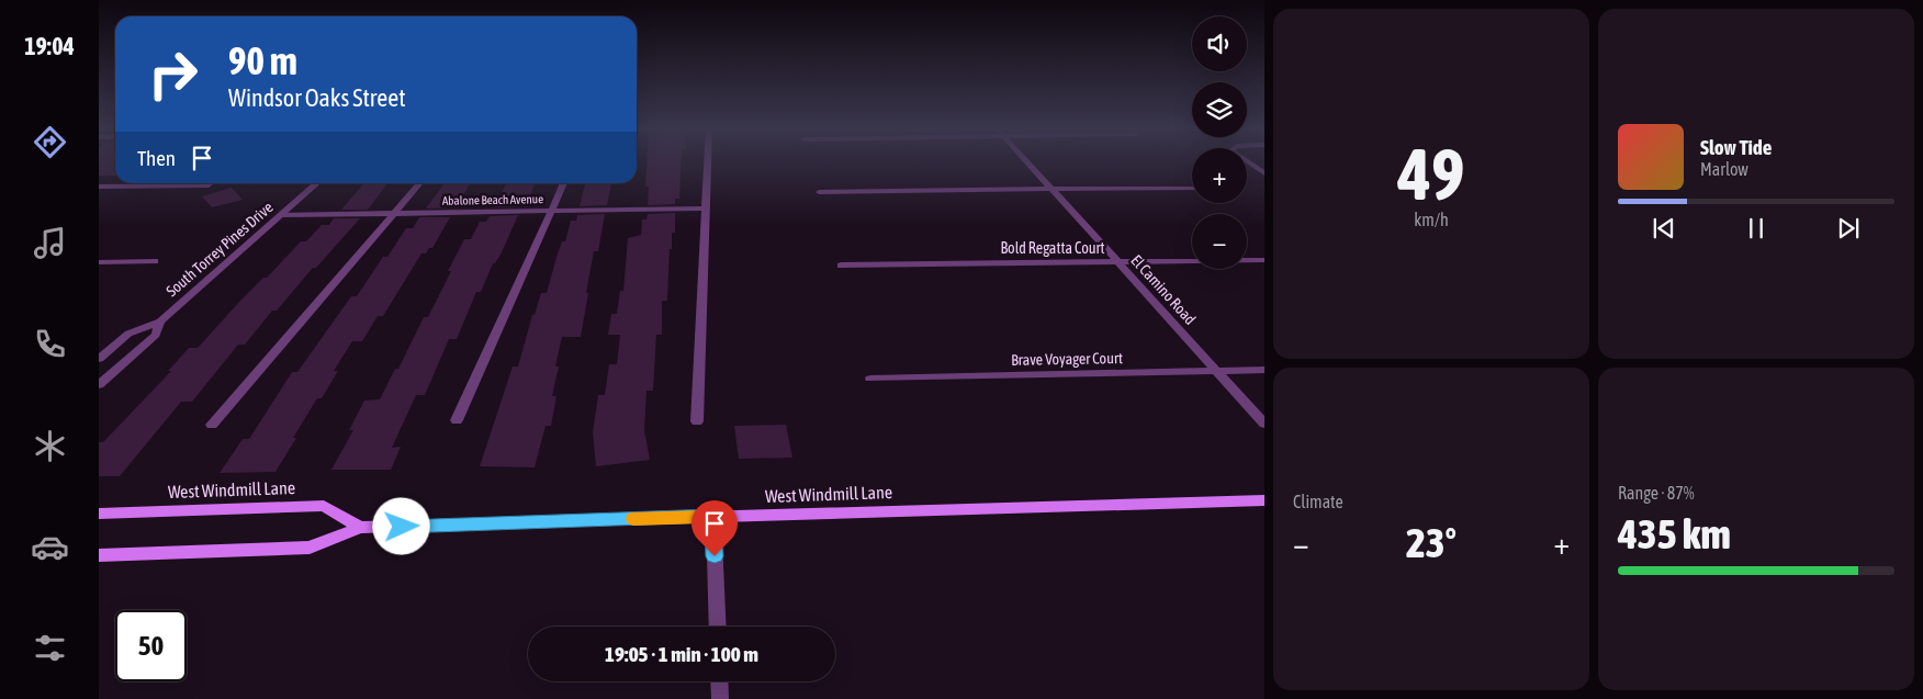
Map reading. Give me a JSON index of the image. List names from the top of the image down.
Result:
{
  "streets": {
    "main road": ["West Windmill Lane"],
    "street": [
      "Abalone Beach Avenue",
      "Bold Regatta Court",
      "South Torrey Pines Drive",
      "El Camino Road",
      "Brave Voyager Court"
    ]
  },
  "crossings": [
    ["Abalone Beach Avenue", "South Torrey Pines Drive"],
    ["Bold Regatta Court", "El Camino Road"],
    ["El Camino Road", "Brave Voyager Court"]
  ],
  "page": {
    "tabs": "19:04",
    "tile": [
      ["49", "km/h"],
      "Climate",
      ["Range · 87%", "435 km"]
    ],
    "map_buttons": ["+", "−"],
    "turn": ["90 m", "Windsor Oaks Street"],
    "song": ["Slow Tide", "Marlow"],
    "then": "Then",
    "heat": ["−", "23°", "+"],
    "limit": "50",
    "trip": "19:05 · 1 min · 100 m"
  }
}
